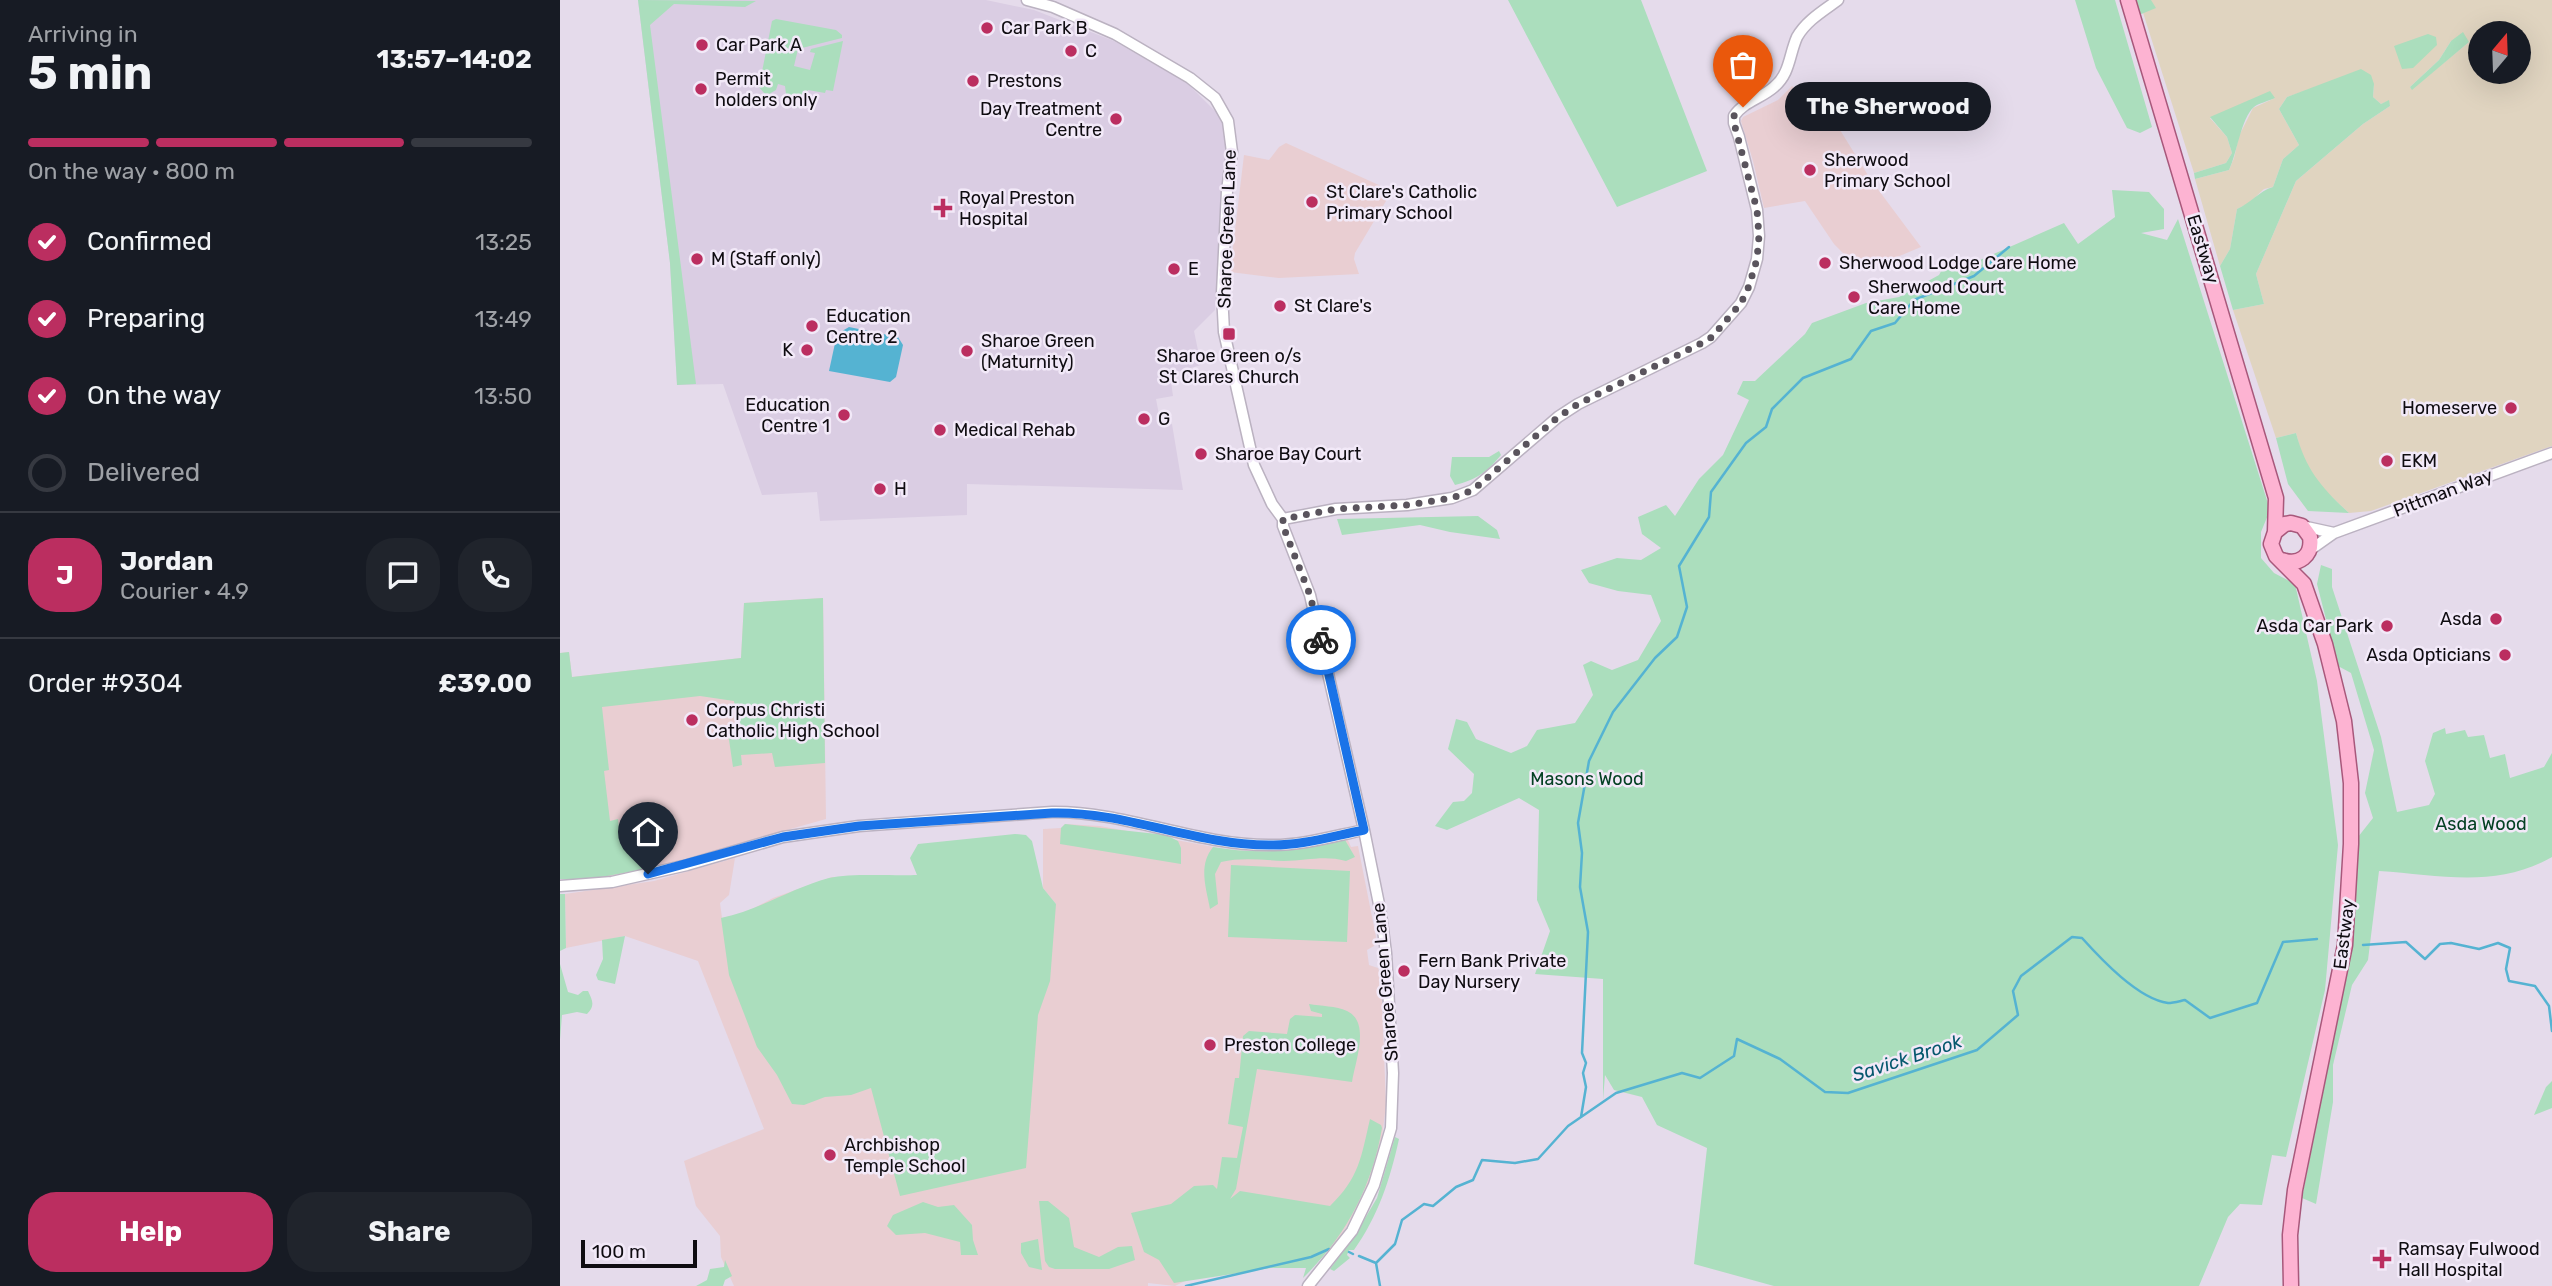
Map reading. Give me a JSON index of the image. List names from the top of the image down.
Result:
{
  "streets": {
    "main road": ["Eastway"],
    "street": ["Sharoe Green Lane", "Pittman Way"]
  },
  "crossings": [
    ["Eastway", "Pittman Way"]
  ],
  "water": ["Savick Brook"],
  "parks": ["Masons Wood", "Asda Wood"],
  "places": {
    "other": [
      "Car Park B",
      "Car Park A",
      "C",
      "Prestons",
      "Permit holders only",
      "The Sherwood",
      "Day Treatment Centre",
      "Sherwood Primary School",
      "St Clare's Catholic Primary School",
      "M (Staff only)",
      "Sherwood Lodge Care Home",
      "E",
      "Sherwood Court Care Home",
      "St Clare's",
      "Education Centre 2",
      "K",
      "Sharoe Green (Maturnity)",
      "Homeserve",
      "Education Centre 1",
      "G",
      "Medical Rehab",
      "Sharoe Bay Court",
      "EKM",
      "H",
      "Asda",
      "Asda Car Park",
      "Asda Opticians",
      "Corpus Christi Catholic High School",
      "Fern Bank Private Day Nursery",
      "Preston College",
      "Archbishop Temple School"
    ],
    "health": ["Royal Preston Hospital", "Ramsay Fulwood Hall Hospital"],
    "transit": ["Sharoe Green o/s St Clares Church"]
  },
  "scale_bar": "100 m",
  "north": "top",
  "page": {
    "heading": ["5 min", "Arriving in", "13:57–14:02"],
    "panel": [
      "Jordan",
      "Courier · 4.9",
      "Order #9304",
      "£39.00"
    ],
    "bubble": "The Sherwood",
    "bar": "On the way · 800 m",
    "list": [
      ["Confirmed", "13:25"],
      ["Preparing", "13:49"],
      ["On the way", "13:50"],
      "Delivered"
    ],
    "round": "J",
    "buttons": ["Help", "Share"],
    "scale": "100 m"
  }
}
